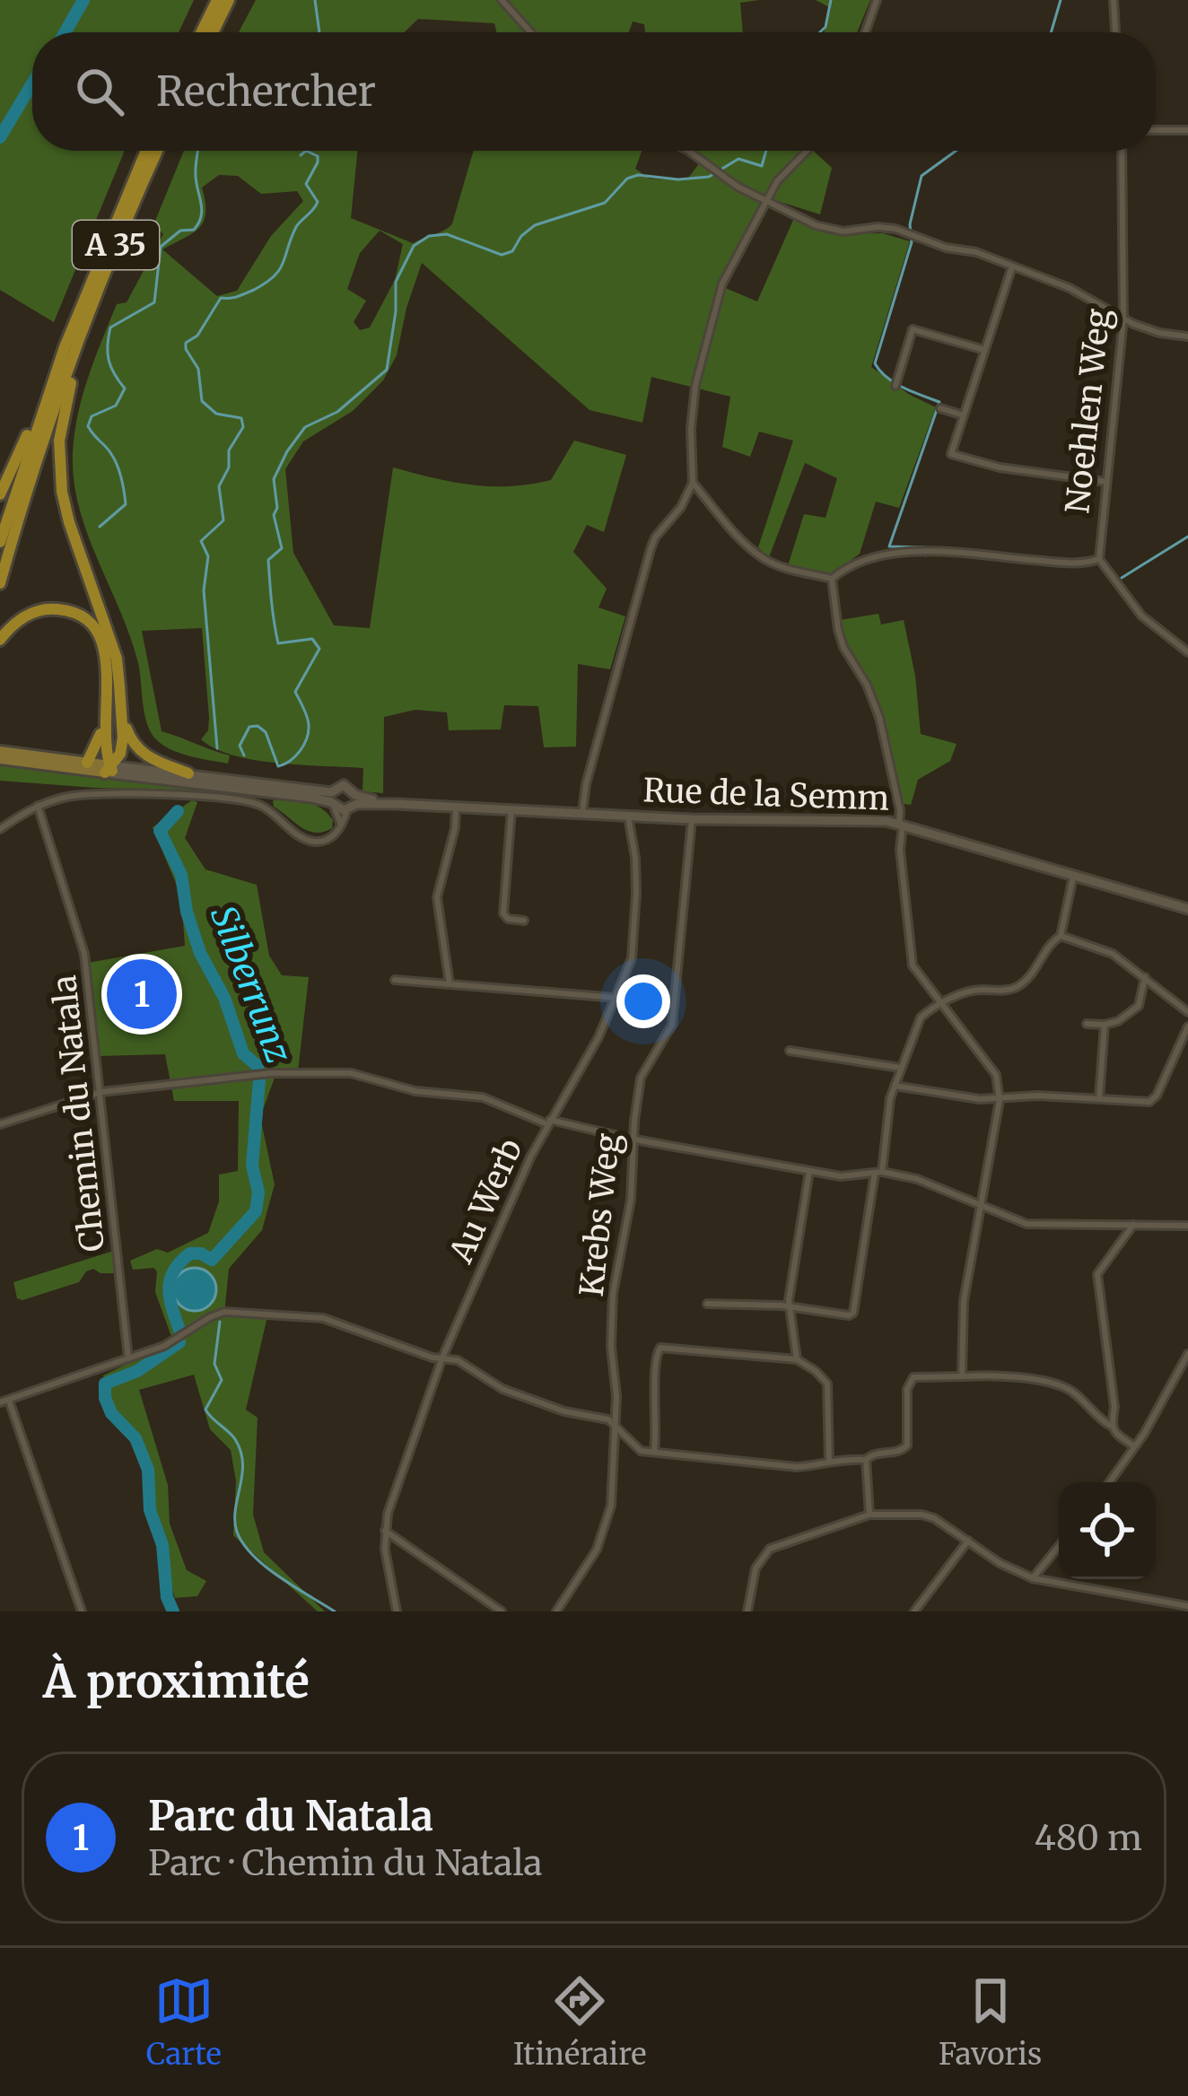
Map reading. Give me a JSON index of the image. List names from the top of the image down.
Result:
{
  "streets": {
    "highway": ["A 35"],
    "main road": ["Rue de la Semm"],
    "street": [
      "Noehlen Weg",
      "Chemin du Natala",
      "Au Werb",
      "Krebs Weg"
    ]
  },
  "crossings": [
    ["Rue de la Semm", "Au Werb"],
    ["Rue de la Semm", "Krebs Weg"]
  ],
  "water": ["Silberrunz"],
  "page": {
    "search": "Rechercher",
    "pins": "1",
    "heading": "À proximité",
    "list": [
      {
        "mark": "1",
        "name": "Parc du Natala",
        "note": "Parc · Chemin du Natala",
        "value": "480 m"
      }
    ],
    "nav": ["Carte", "Itinéraire", "Favoris"]
  }
}
